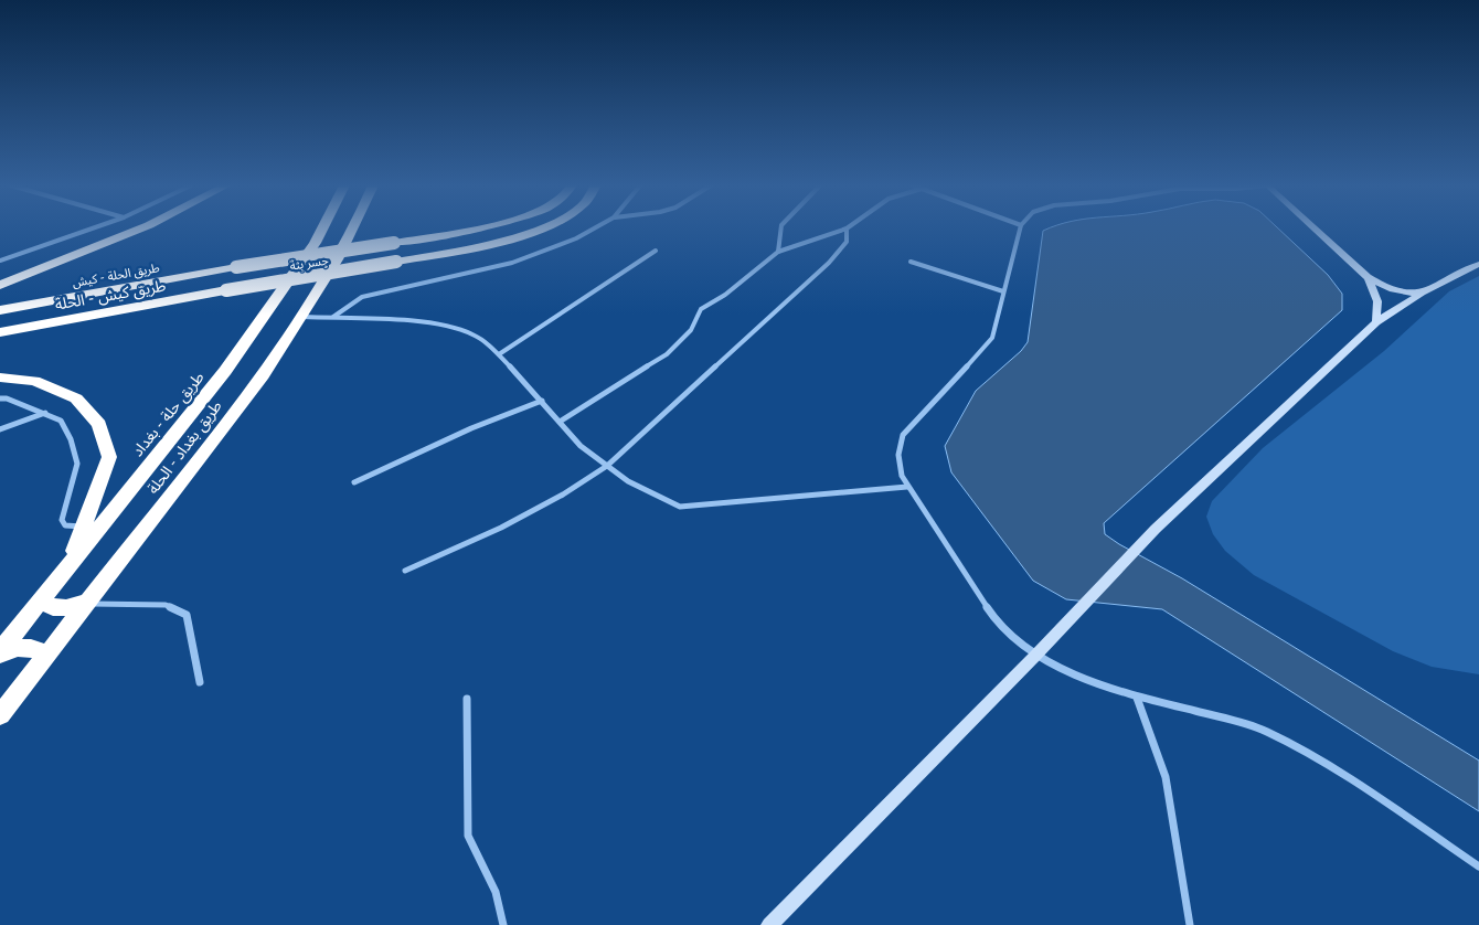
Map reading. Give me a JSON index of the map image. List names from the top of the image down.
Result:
{
  "streets": {
    "highway": [
      "جسر بتة",
      "طريق الحلة - كيش",
      "طريق كيش - الحلة",
      "طريق حلة - بغداد",
      "طريق بغداد - الحلة"
    ]
  },
  "crossings": [
    ["جسر بتة", "طريق الحلة - كيش"],
    ["جسر بتة", "طريق كيش - الحلة"]
  ]
}
